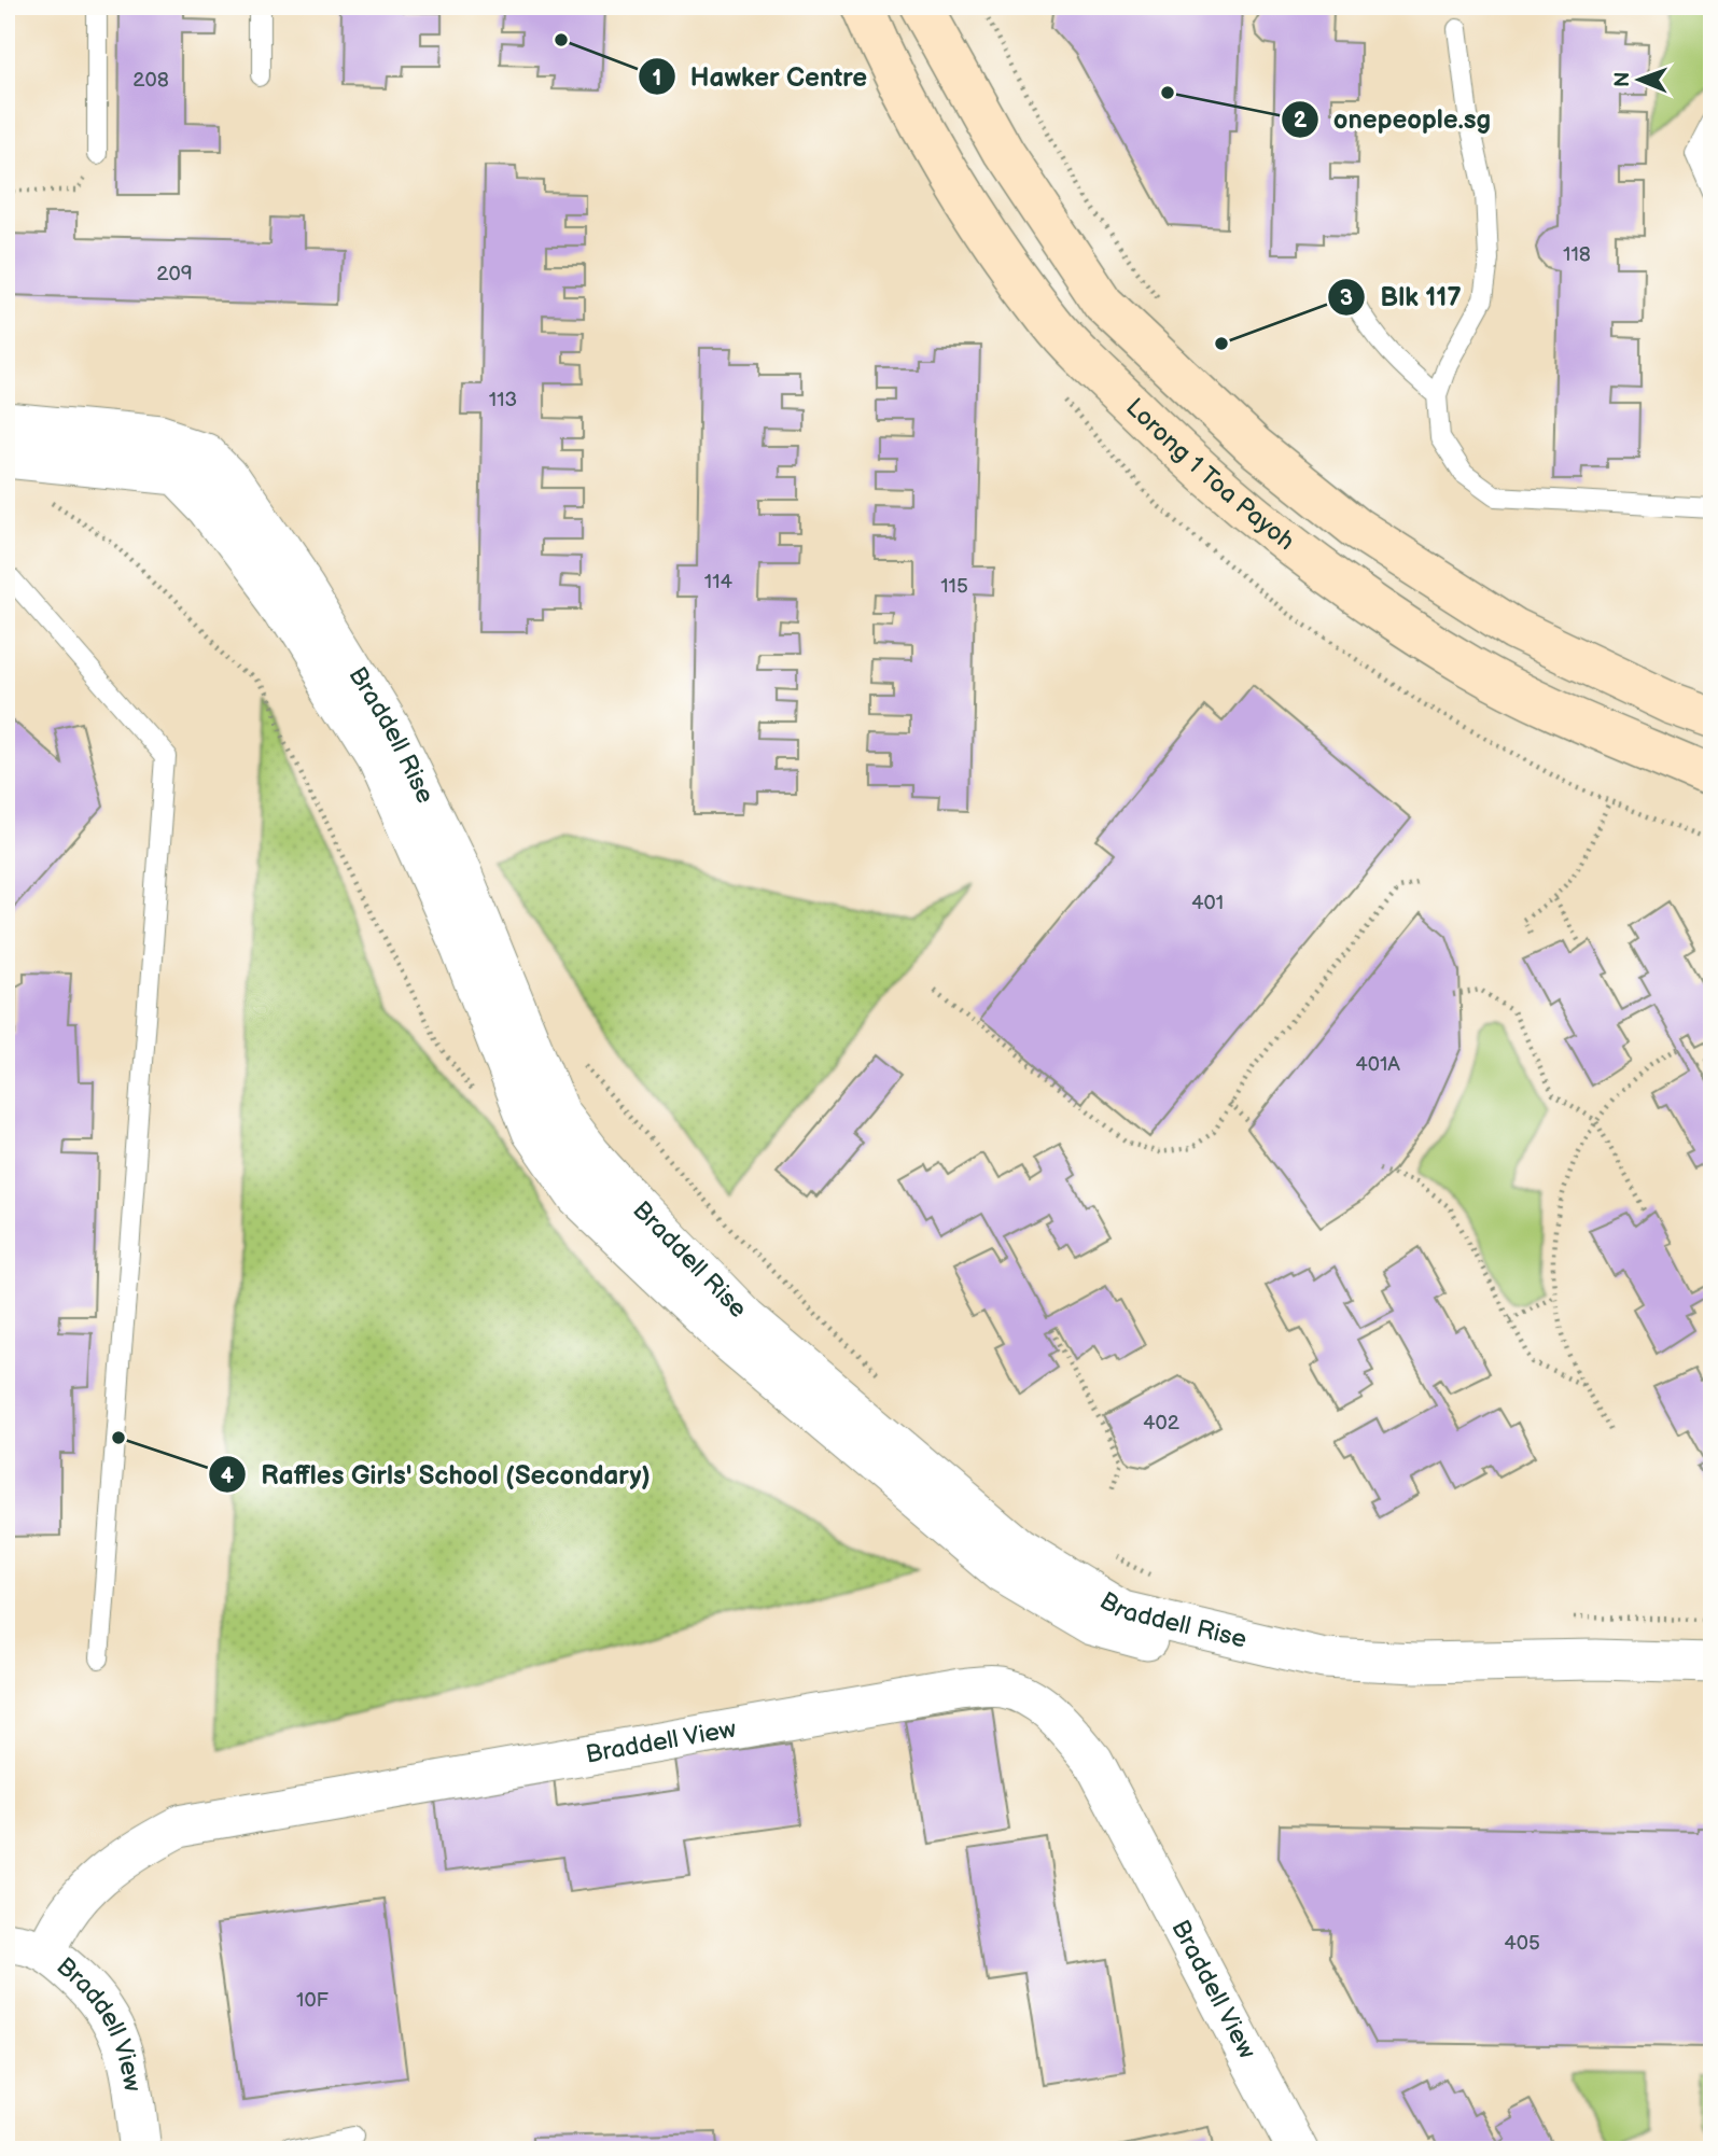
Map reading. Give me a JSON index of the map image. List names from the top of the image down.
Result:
{
  "streets": {
    "main road": ["Lorong 1 Toa Payoh"],
    "street": ["Braddell Rise", "Braddell View"]
  },
  "places": [
    "Hawker Centre",
    "onepeople.sg",
    "Blk 117",
    "Raffles Girls' School (Secondary)"
  ],
  "house_numbers": [
    "208",
    "118",
    "209",
    "113",
    "114",
    "115",
    "401",
    "401A",
    "402",
    "405",
    "10F"
  ],
  "north": "left"
}
